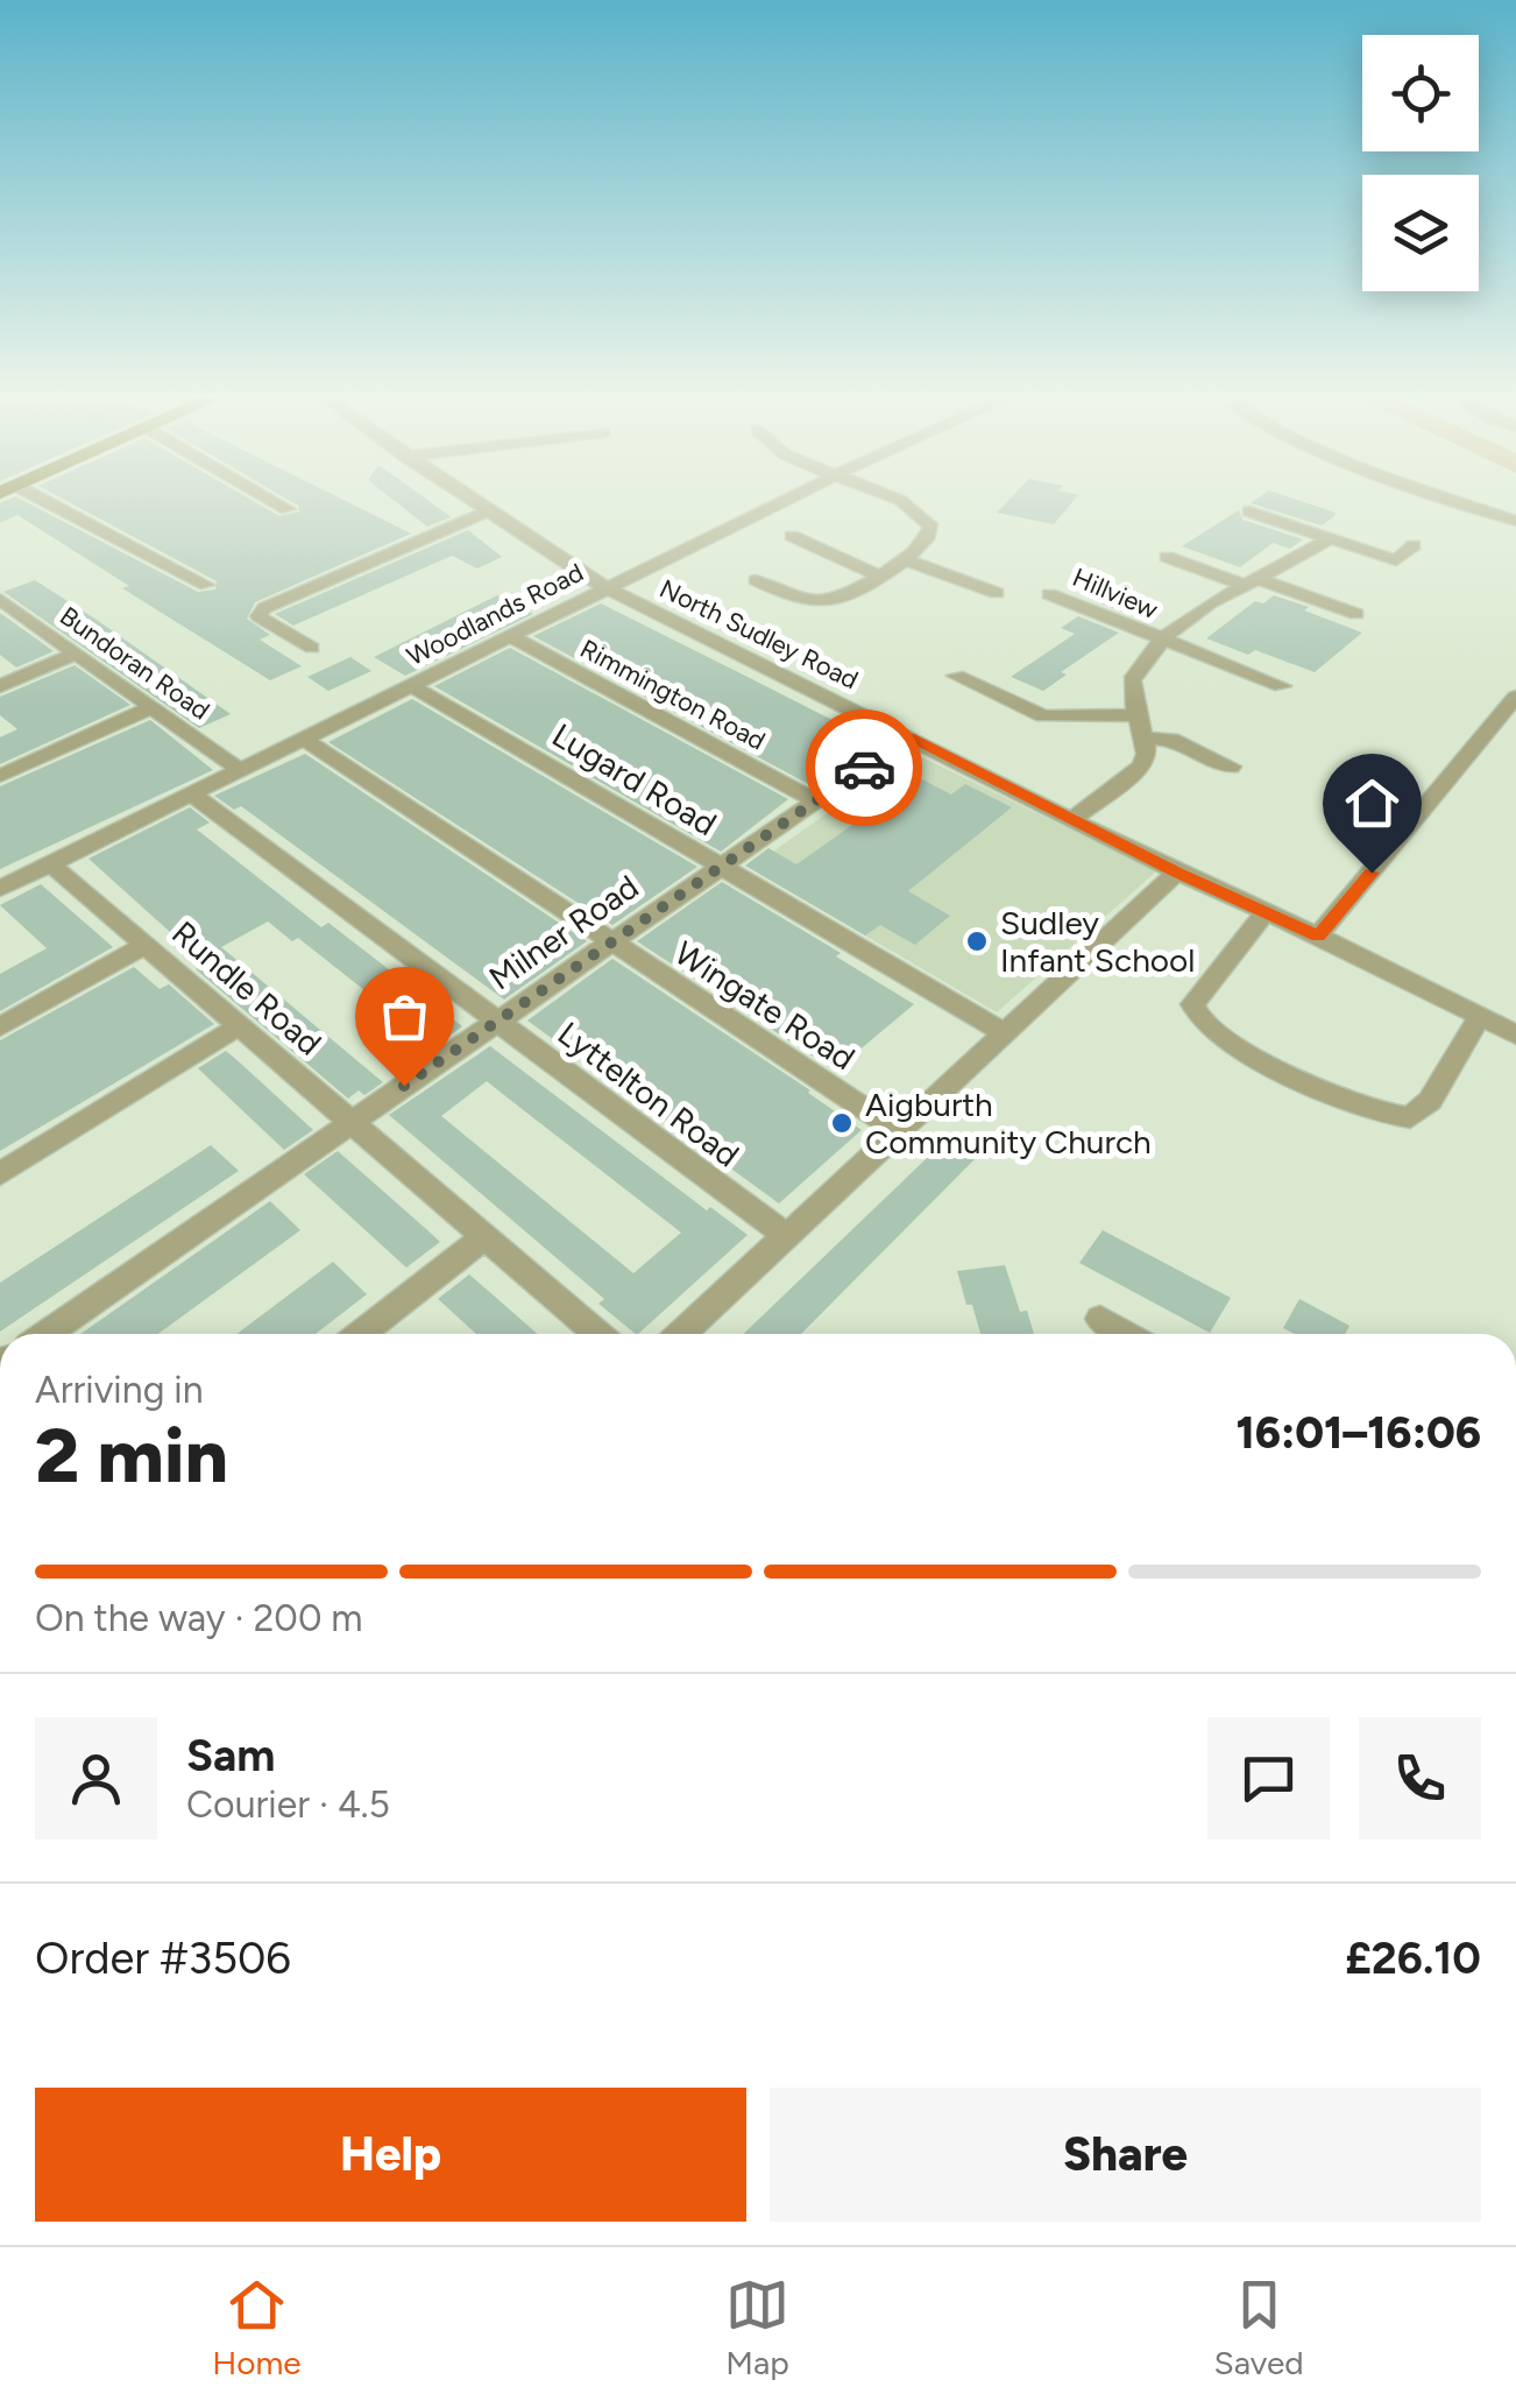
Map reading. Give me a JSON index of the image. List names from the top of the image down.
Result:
{
  "streets": {
    "street": [
      "Hillview",
      "Woodlands Road",
      "North Sudley Road",
      "Bundoran Road",
      "Rimmington Road",
      "Lugard Road",
      "Milner Road",
      "Rundle Road",
      "Wingate Road",
      "Lyttelton Road"
    ]
  },
  "crossings": [
    ["Woodlands Road", "North Sudley Road"],
    ["Woodlands Road", "Bundoran Road"],
    ["Woodlands Road", "Rimmington Road"],
    ["Woodlands Road", "Lugard Road"],
    ["Woodlands Road", "Rundle Road"],
    ["Woodlands Road", "Wingate Road"],
    ["Woodlands Road", "Lyttelton Road"],
    ["North Sudley Road", "Milner Road"],
    ["Rimmington Road", "Milner Road"],
    ["Lugard Road", "Milner Road"],
    ["Milner Road", "Rundle Road"],
    ["Milner Road", "Wingate Road"],
    ["Milner Road", "Lyttelton Road"]
  ],
  "places": ["Sudley Infant School", "Aigburth Community Church"],
  "page": {
    "heading": ["2 min", "Arriving in", "16:01–16:06"],
    "panel": [
      "Sam",
      "Courier · 4.5",
      "Order #3506",
      "£26.10"
    ],
    "bar": "On the way · 200 m",
    "buttons": ["Help", "Share"],
    "tabs": ["Home", "Map", "Saved"]
  }
}
